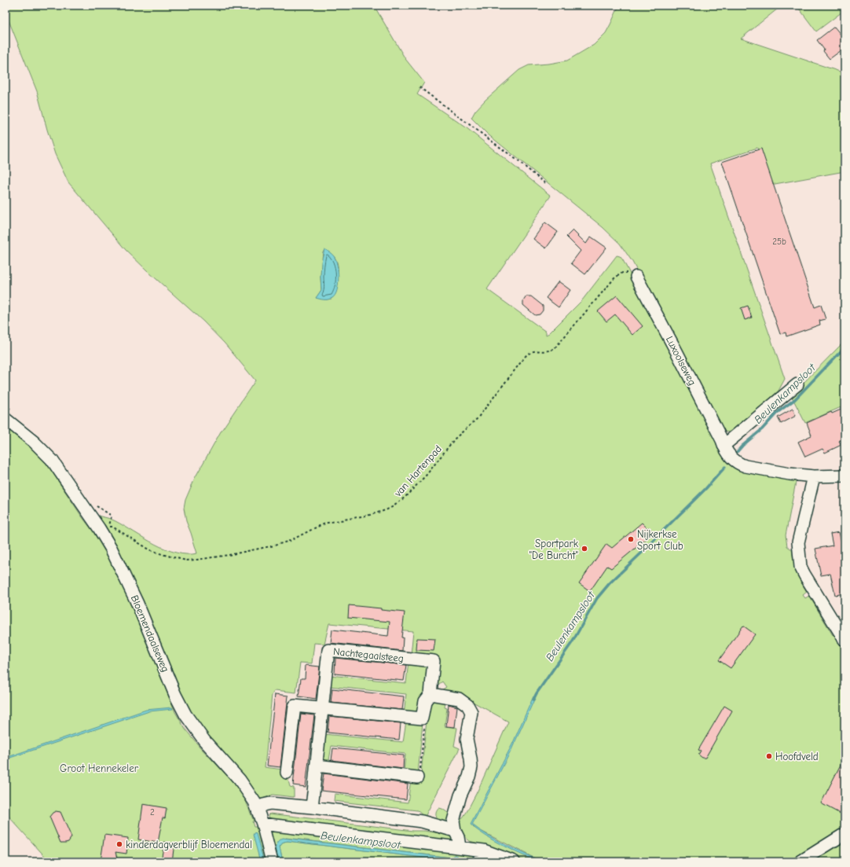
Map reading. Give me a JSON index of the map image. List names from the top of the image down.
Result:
{
  "streets": {
    "street": ["Luxoolseweg", "Bloemendaalseweg", "Nachtegaalsteeg"],
    "path": ["van Hartenpad"]
  },
  "crossings": [
    ["Luxoolseweg", "van Hartenpad"]
  ],
  "water": ["Beulenkampsloot"],
  "parks": ["Groot Hennekeler"],
  "places": [
    "Nijkerkse Sport Club",
    "Sportpark \"De Burcht\"",
    "Hoofdveld",
    "kinderdagverblijf Bloemendal"
  ],
  "house_numbers": ["25b", "2"]
}
